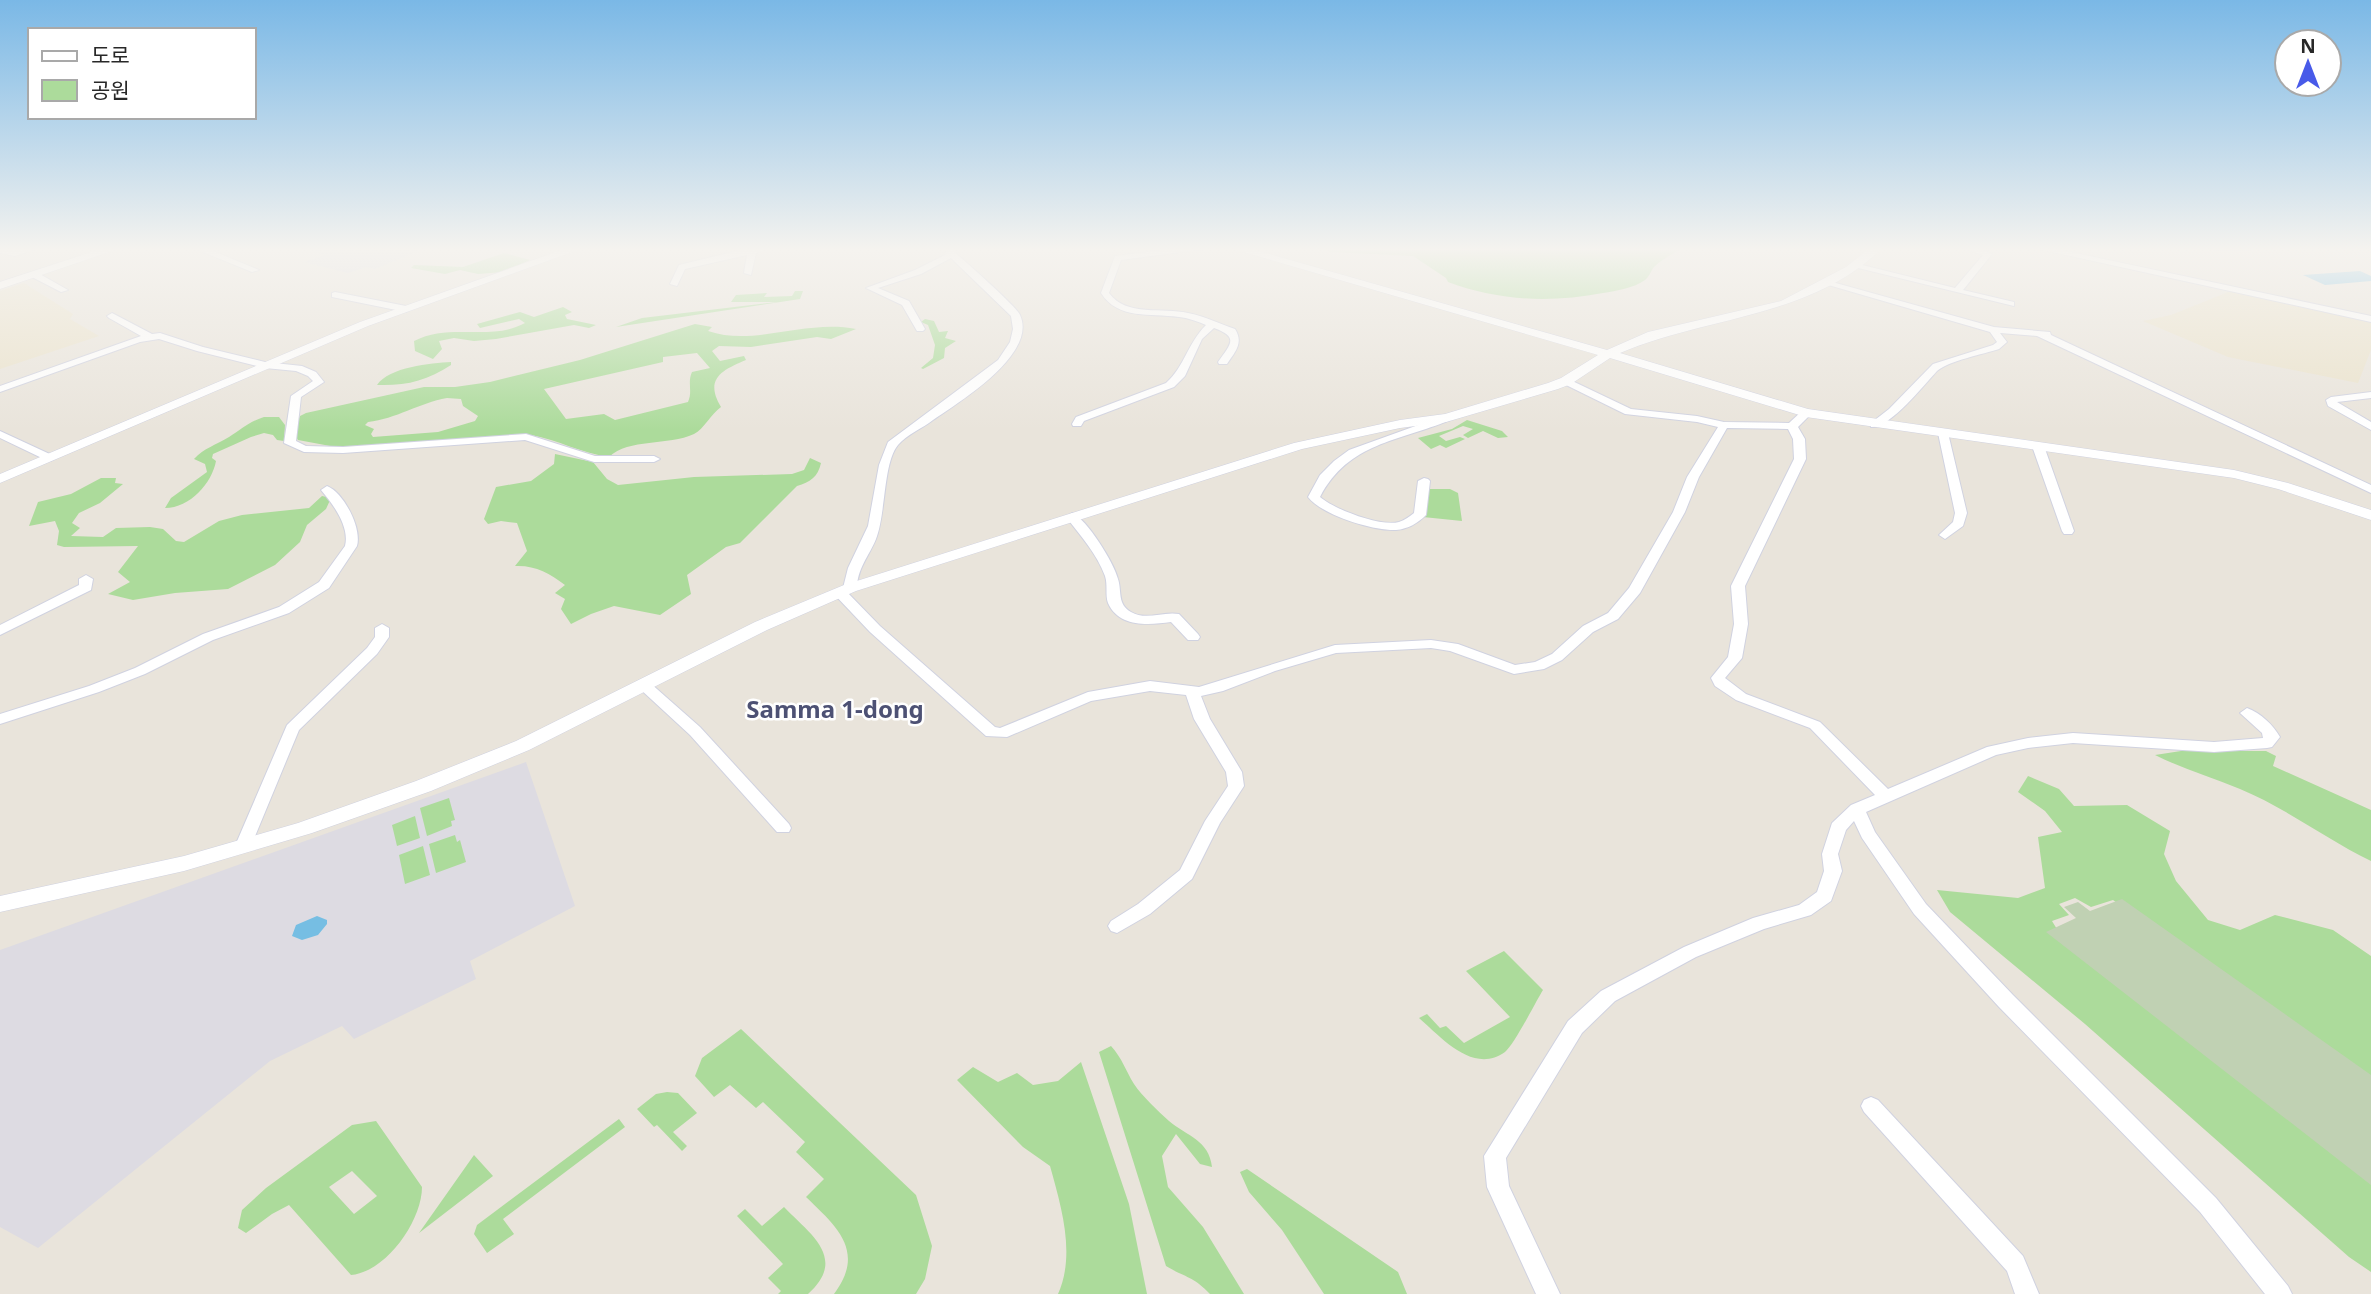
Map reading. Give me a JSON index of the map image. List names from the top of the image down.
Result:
{
  "districts": ["Samma 1-dong"],
  "legend": ["도로", "공원"],
  "north": "top"
}
